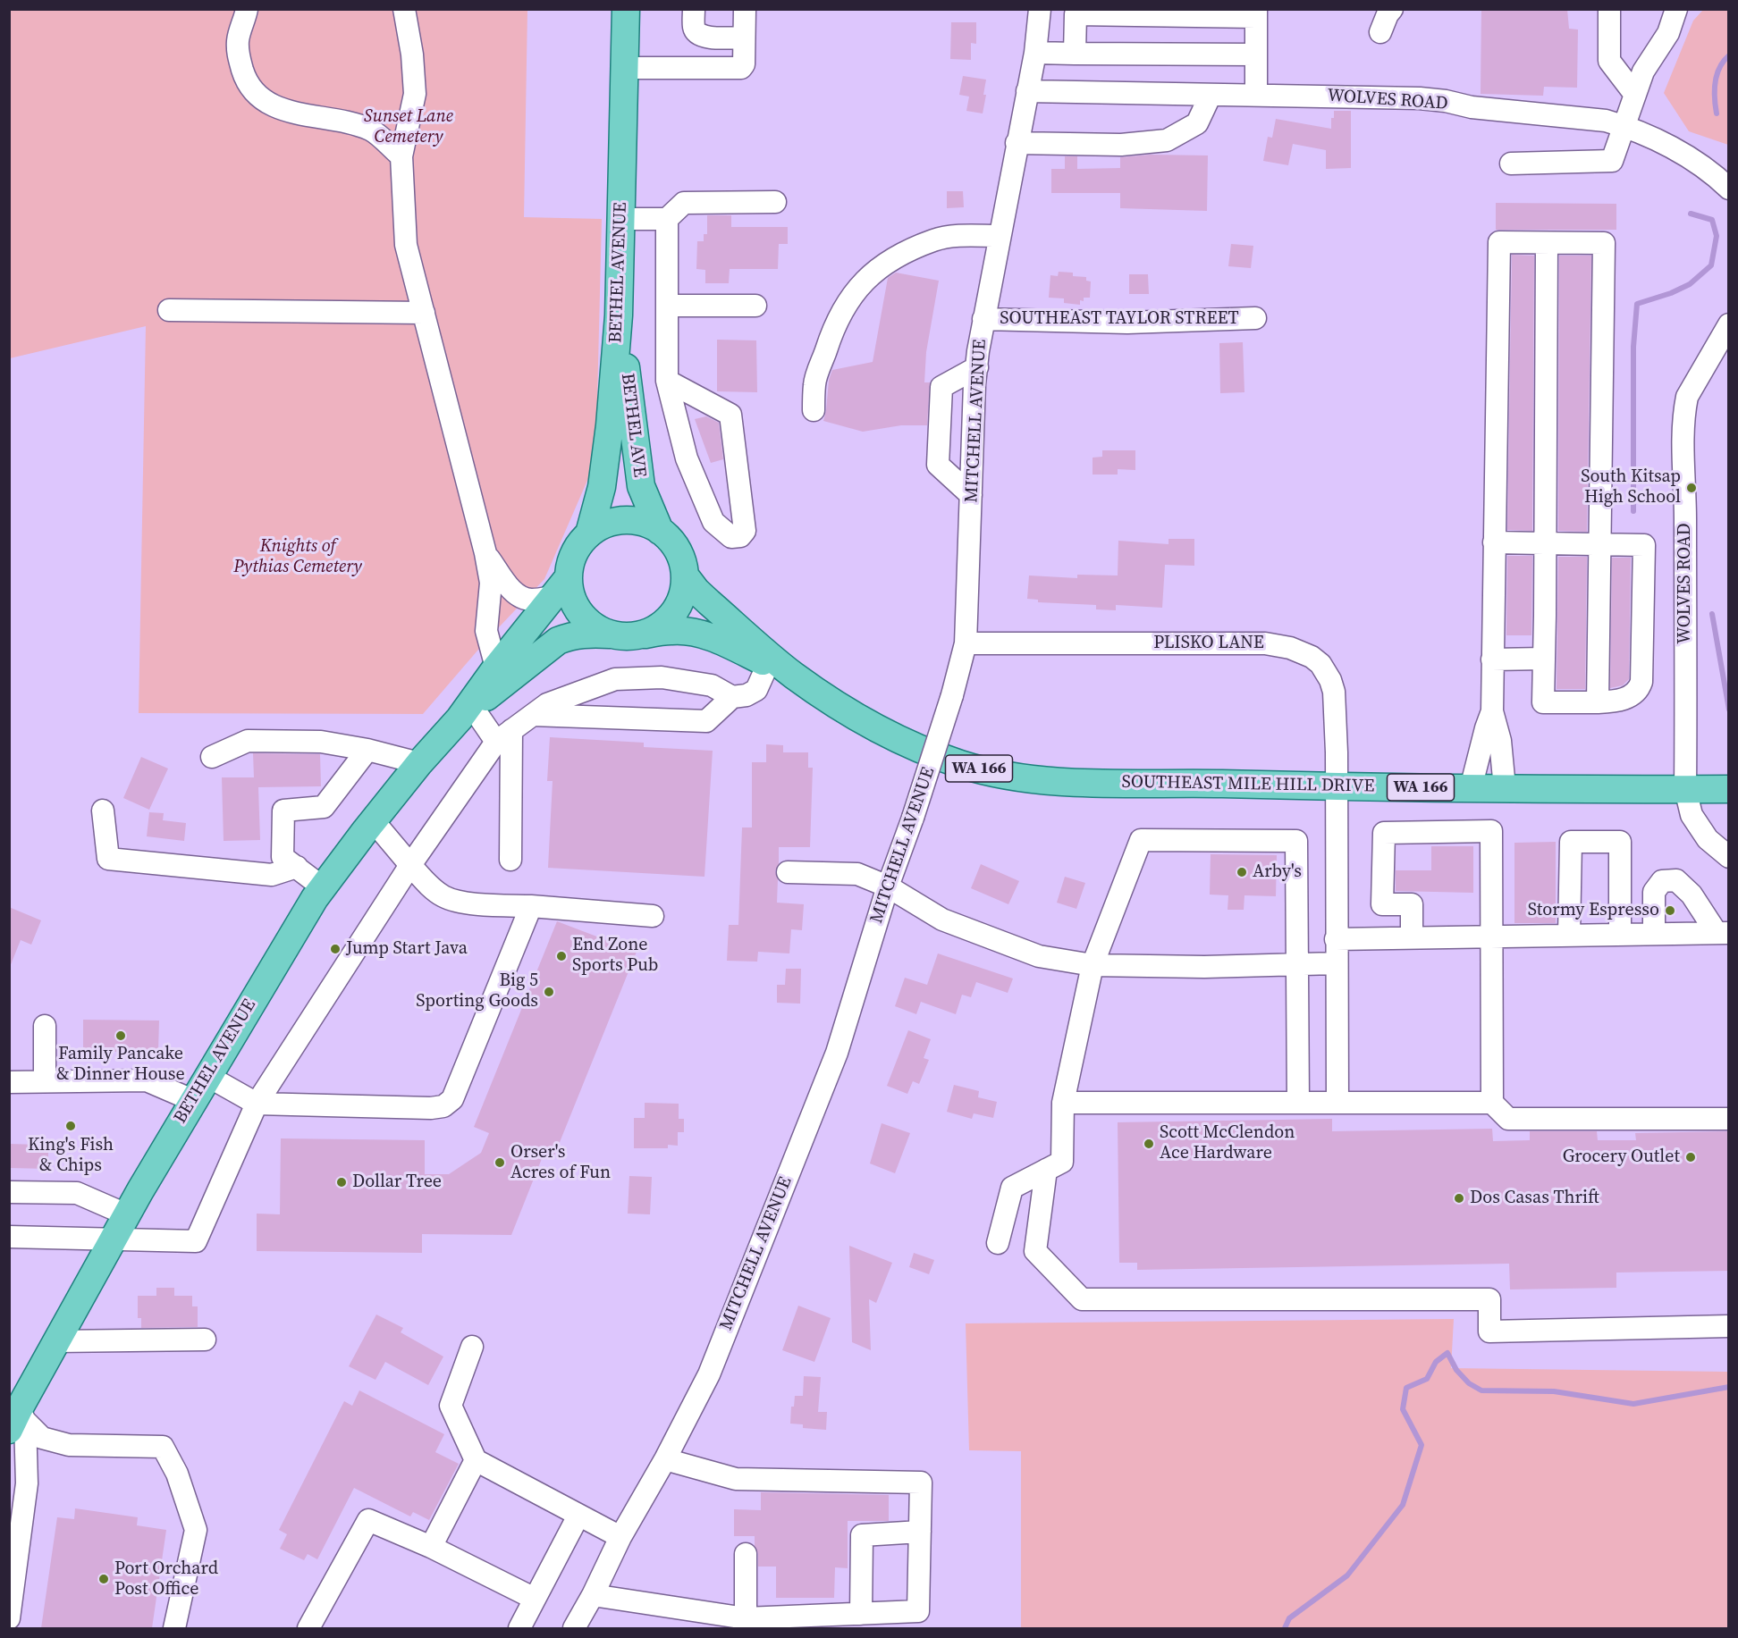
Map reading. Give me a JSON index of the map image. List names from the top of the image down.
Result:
{
  "streets": {
    "main road": [
      "BETHEL AVENUE",
      "BETHEL AVE",
      "WA 166",
      "SOUTHEAST MILE HILL DRIVE"
    ],
    "street": [
      "WOLVES ROAD",
      "SOUTHEAST TAYLOR STREET",
      "MITCHELL AVENUE",
      "PLISKO LANE"
    ]
  },
  "crossings": [
    ["WOLVES ROAD", "MITCHELL AVENUE"],
    ["WOLVES ROAD", "SOUTHEAST MILE HILL DRIVE"],
    ["BETHEL AVENUE", "BETHEL AVE"],
    ["BETHEL AVENUE", "WA 166"],
    ["BETHEL AVENUE", "SOUTHEAST MILE HILL DRIVE"],
    ["SOUTHEAST TAYLOR STREET", "MITCHELL AVENUE"],
    ["MITCHELL AVENUE", "PLISKO LANE"],
    ["BETHEL AVE", "WA 166"],
    ["BETHEL AVE", "SOUTHEAST MILE HILL DRIVE"],
    ["PLISKO LANE", "SOUTHEAST MILE HILL DRIVE"],
    ["WA 166", "SOUTHEAST MILE HILL DRIVE"]
  ],
  "parks": ["Sunset Lane Cemetery", "Knights of Pythias Cemetery"],
  "places": [
    "South Kitsap High School",
    "Arby's",
    "Stormy Espresso",
    "Jump Start Java",
    "End Zone Sports Pub",
    "Big 5 Sporting Goods",
    "Family Pancake & Dinner House",
    "King's Fish & Chips",
    "Scott McClendon Ace Hardware",
    "Grocery Outlet",
    "Orser's Acres of Fun",
    "Dollar Tree",
    "Dos Casas Thrift",
    "Port Orchard Post Office"
  ]
}
